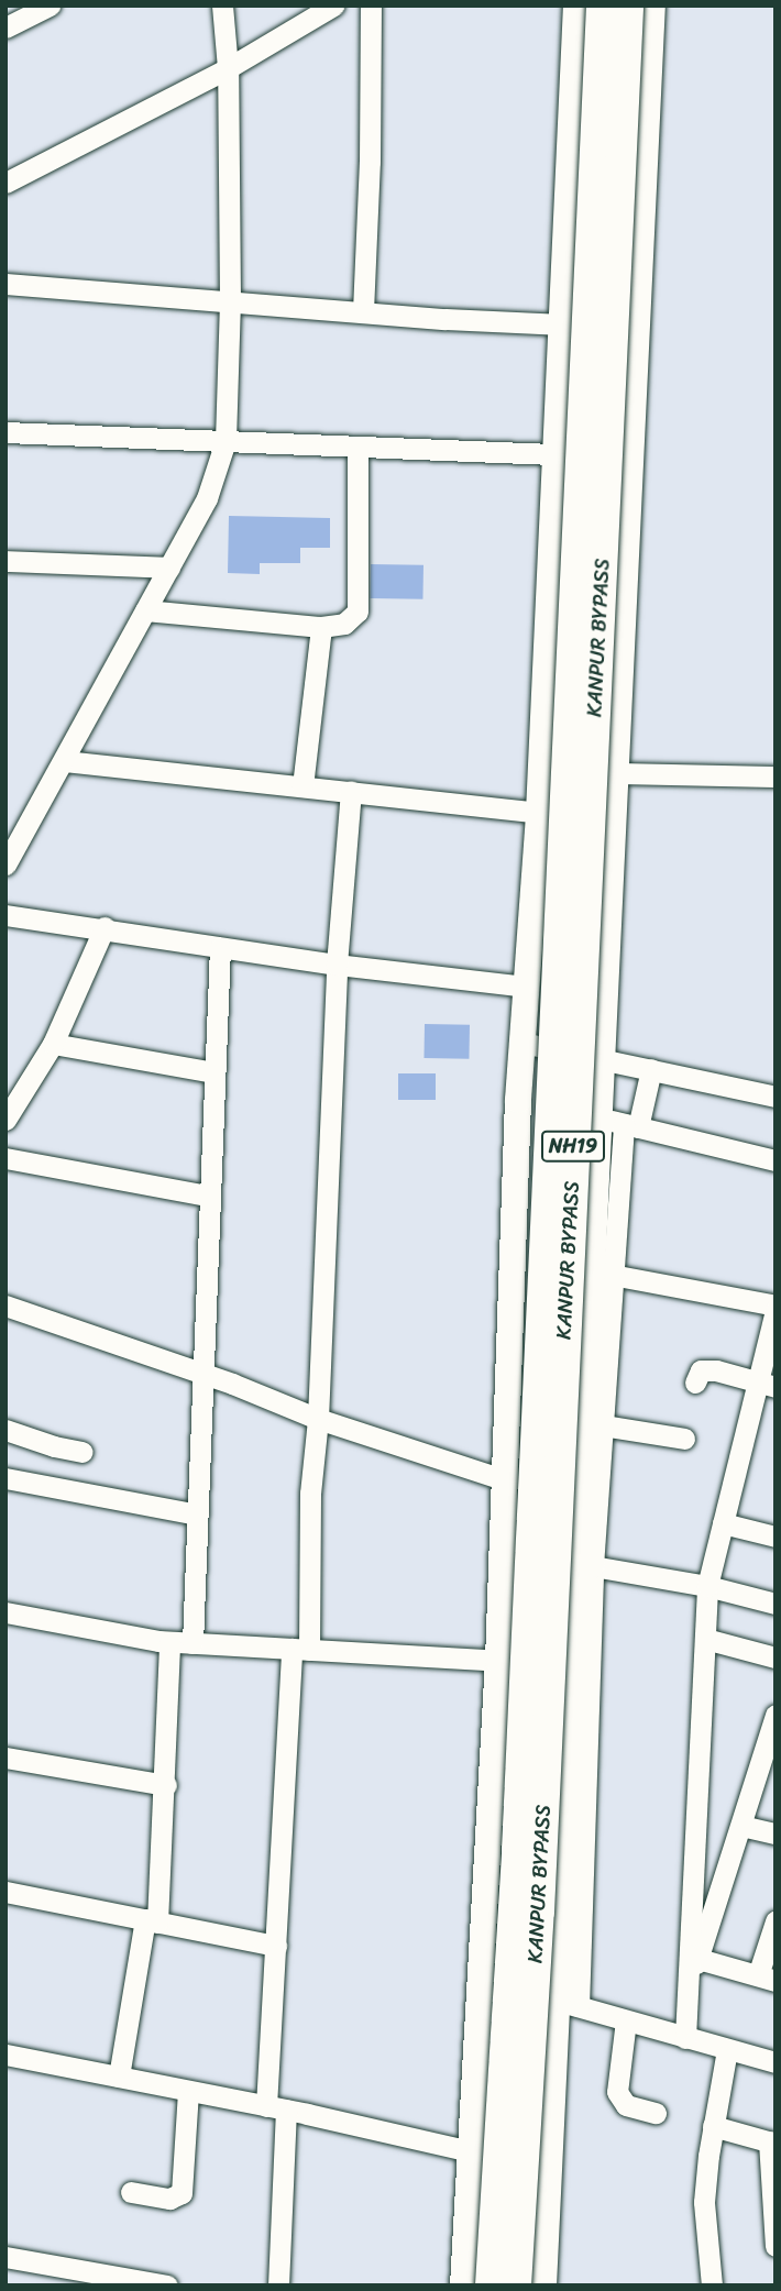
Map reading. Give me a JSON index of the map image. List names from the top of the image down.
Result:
{
  "streets": {
    "highway": ["KANPUR BYPASS", "NH19"]
  }
}
